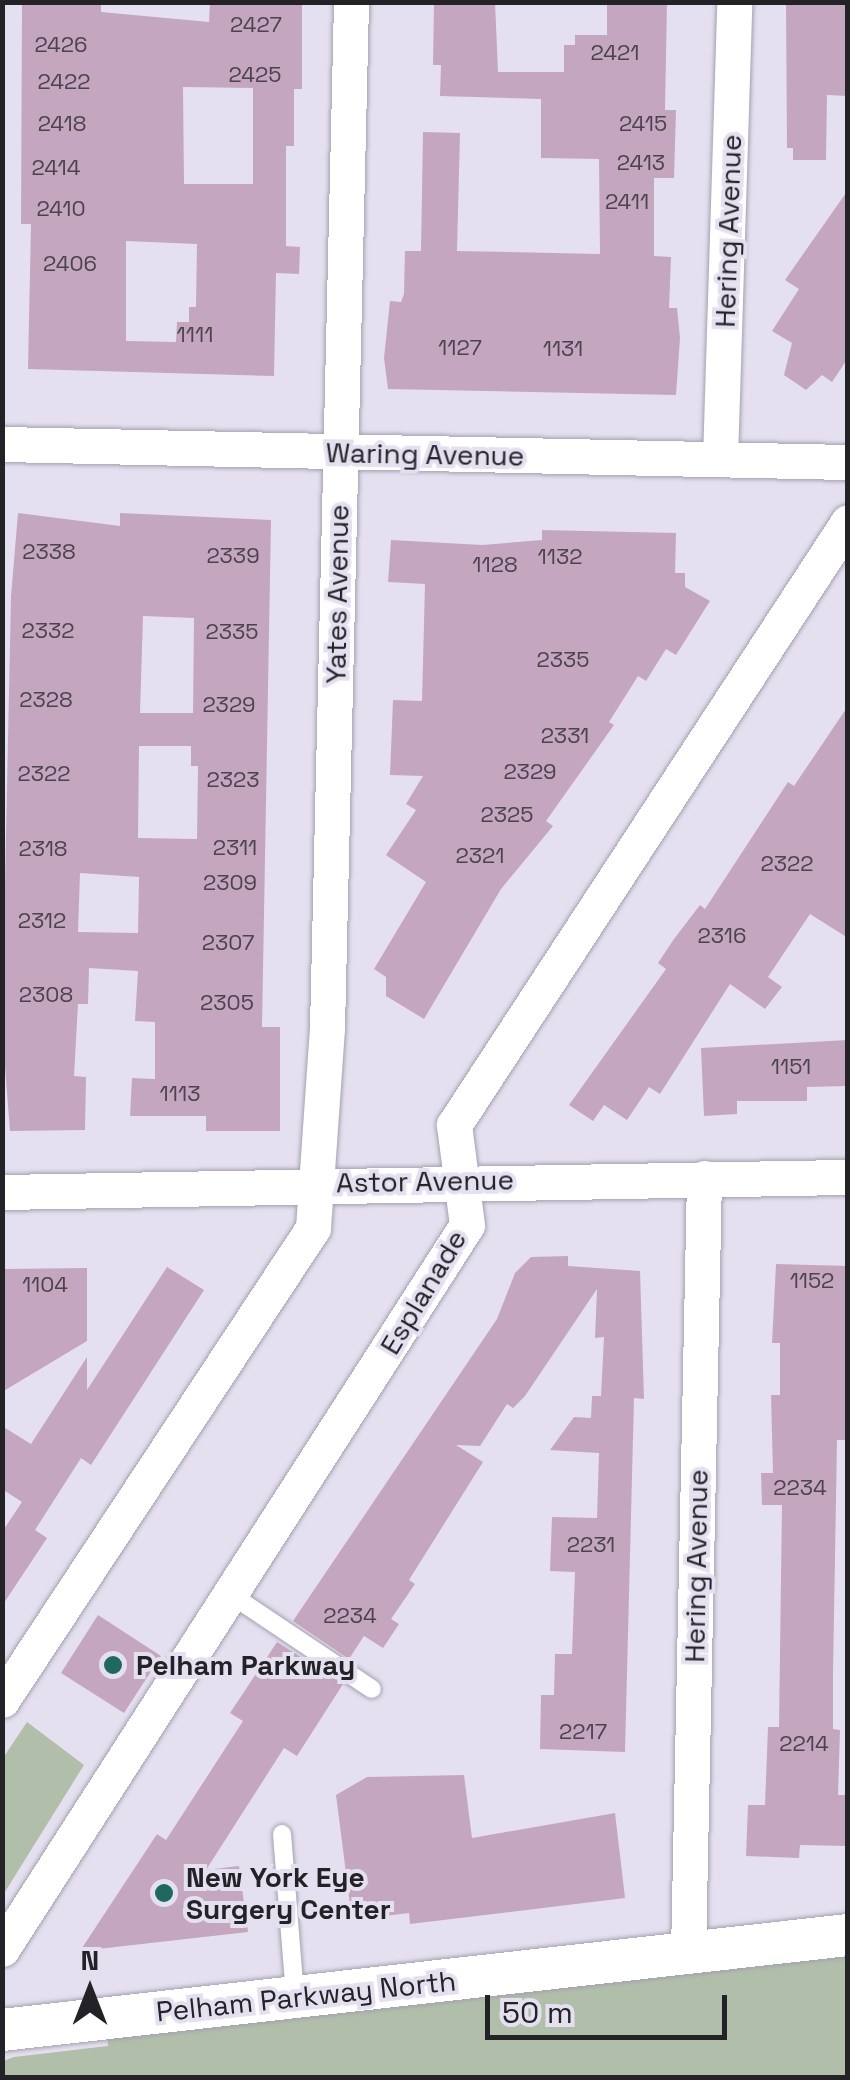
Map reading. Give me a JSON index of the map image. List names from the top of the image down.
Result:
{
  "streets": {
    "street": [
      "Hering Avenue",
      "Waring Avenue",
      "Yates Avenue",
      "Astor Avenue",
      "Esplanade",
      "Pelham Parkway North"
    ]
  },
  "crossings": [
    ["Hering Avenue", "Waring Avenue"],
    ["Hering Avenue", "Astor Avenue"],
    ["Hering Avenue", "Pelham Parkway North"],
    ["Waring Avenue", "Yates Avenue"],
    ["Yates Avenue", "Astor Avenue"],
    ["Astor Avenue", "Esplanade"]
  ],
  "places": ["Pelham Parkway", "New York Eye Surgery Center"],
  "house_numbers": [
    "2427",
    "2426",
    "2421",
    "2425",
    "2422",
    "2418",
    "2415",
    "2413",
    "2414",
    "2411",
    "2410",
    "2406",
    "1111",
    "1127",
    "1131",
    "2338",
    "2339",
    "1132",
    "1128",
    "2332",
    "2335",
    "2335",
    "2328",
    "2329",
    "2331",
    "2329",
    "2322",
    "2323",
    "2325",
    "2311",
    "2318",
    "2321",
    "2322",
    "2309",
    "2312",
    "2316",
    "2307",
    "2308",
    "2305",
    "1151",
    "1113",
    "1152",
    "1104",
    "2234",
    "2231",
    "2234",
    "2217",
    "2214"
  ],
  "scale_bar": "50 m",
  "north": "top"
}
